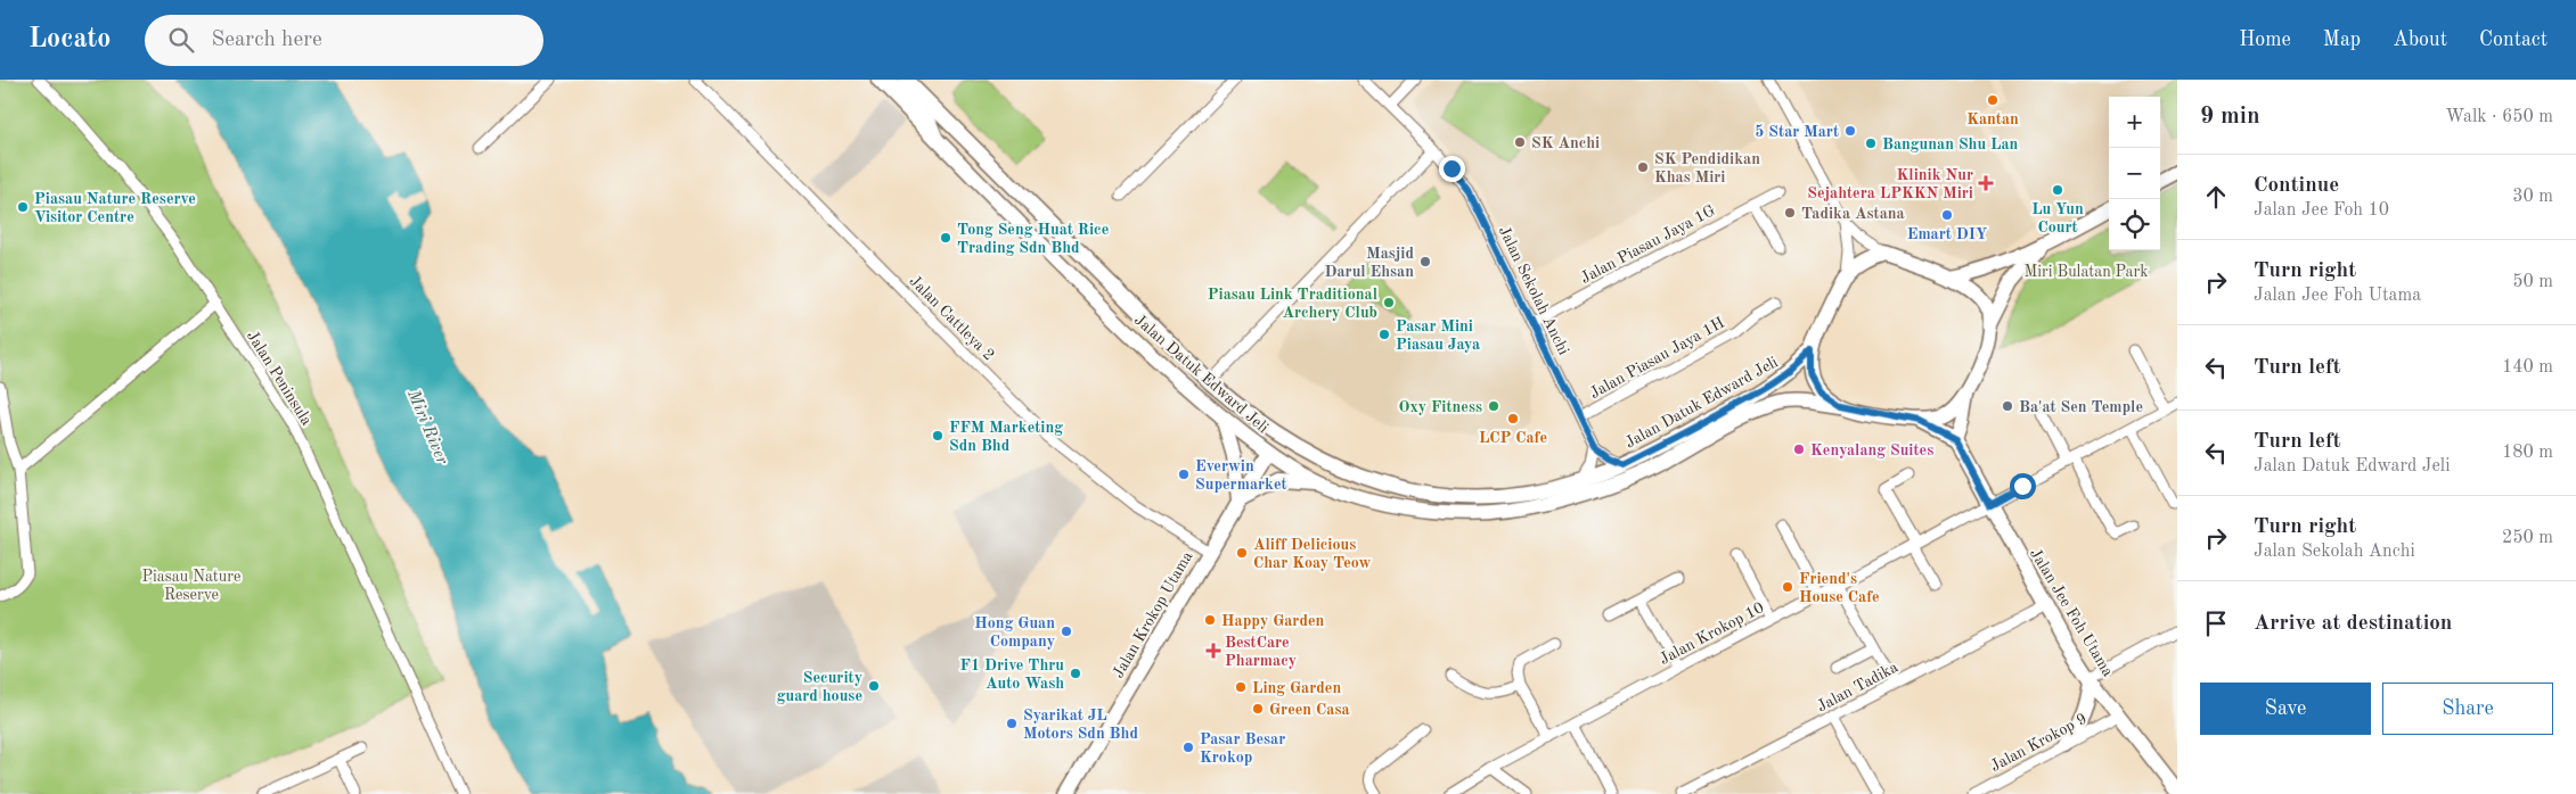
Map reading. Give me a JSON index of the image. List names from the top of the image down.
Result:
{
  "streets": {
    "street": [
      "Jalan Piasau Jaya 1G",
      "Jalan Sekolah Anchi",
      "Jalan Cattleya 2",
      "Jalan Piasau Jaya 1H",
      "Jalan Datuk Edward Jeli",
      "Jalan Peninsula",
      "Jalan Jee Foh Utama",
      "Jalan Krokop Utama",
      "Jalan Krokop 10",
      "Jalan Tadika",
      "Jalan Krokop 9"
    ]
  },
  "crossings": [
    ["Jalan Piasau Jaya 1G", "Jalan Sekolah Anchi"],
    ["Jalan Sekolah Anchi", "Jalan Piasau Jaya 1H"],
    ["Jalan Cattleya 2", "Jalan Krokop Utama"],
    ["Jalan Datuk Edward Jeli", "Jalan Krokop Utama"],
    ["Jalan Jee Foh Utama", "Jalan Krokop 10"],
    ["Jalan Jee Foh Utama", "Jalan Tadika"],
    ["Jalan Jee Foh Utama", "Jalan Krokop 9"]
  ],
  "water": ["Miri River"],
  "parks": ["Miri Bulatan Park", "Piasau Nature Reserve"],
  "places": {
    "other": [
      "Kantan",
      "5 Star Mart",
      "SK Anchi",
      "Bangunan Shu Lan",
      "SK Pendidikan Khas Miri",
      "Lu Yun Court",
      "Piasau Nature Reserve Visitor Centre",
      "Tadika Astana",
      "Emart DIY",
      "Tong Seng Huat Rice Trading Sdn Bhd",
      "Masjid Darul Ehsan",
      "Piasau Link Traditional Archery Club",
      "Pasar Mini Piasau Jaya",
      "Oxy Fitness",
      "Ba'at Sen Temple",
      "LCP Cafe",
      "FFM Marketing Sdn Bhd",
      "Kenyalang Suites",
      "Everwin Supermarket",
      "Aliff Delicious Char Koay Teow",
      "Friend's House Cafe",
      "Happy Garden",
      "Hong Guan Company",
      "F1 Drive Thru Auto Wash",
      "Security guard house",
      "Ling Garden",
      "Green Casa",
      "Syarikat JL Motors Sdn Bhd",
      "Pasar Besar Krokop"
    ],
    "health": ["Klinik Nur Sejahtera LPKKN Miri", "BestCare Pharmacy"]
  },
  "page": {
    "header": "Locato",
    "search": "Search here",
    "nav": [
      "Home",
      "Map",
      "About",
      "Contact"
    ],
    "heading": ["9 min", "Walk · 650 m"],
    "map_buttons": ["+", "−"],
    "list": [
      ["Continue", "Jalan Jee Foh 10", "30 m"],
      ["Turn right", "Jalan Jee Foh Utama", "50 m"],
      ["Turn left", "140 m"],
      ["Turn left", "Jalan Datuk Edward Jeli", "180 m"],
      ["Turn right", "Jalan Sekolah Anchi", "250 m"],
      "Arrive at destination"
    ],
    "buttons": ["Save", "Share"]
  }
}
